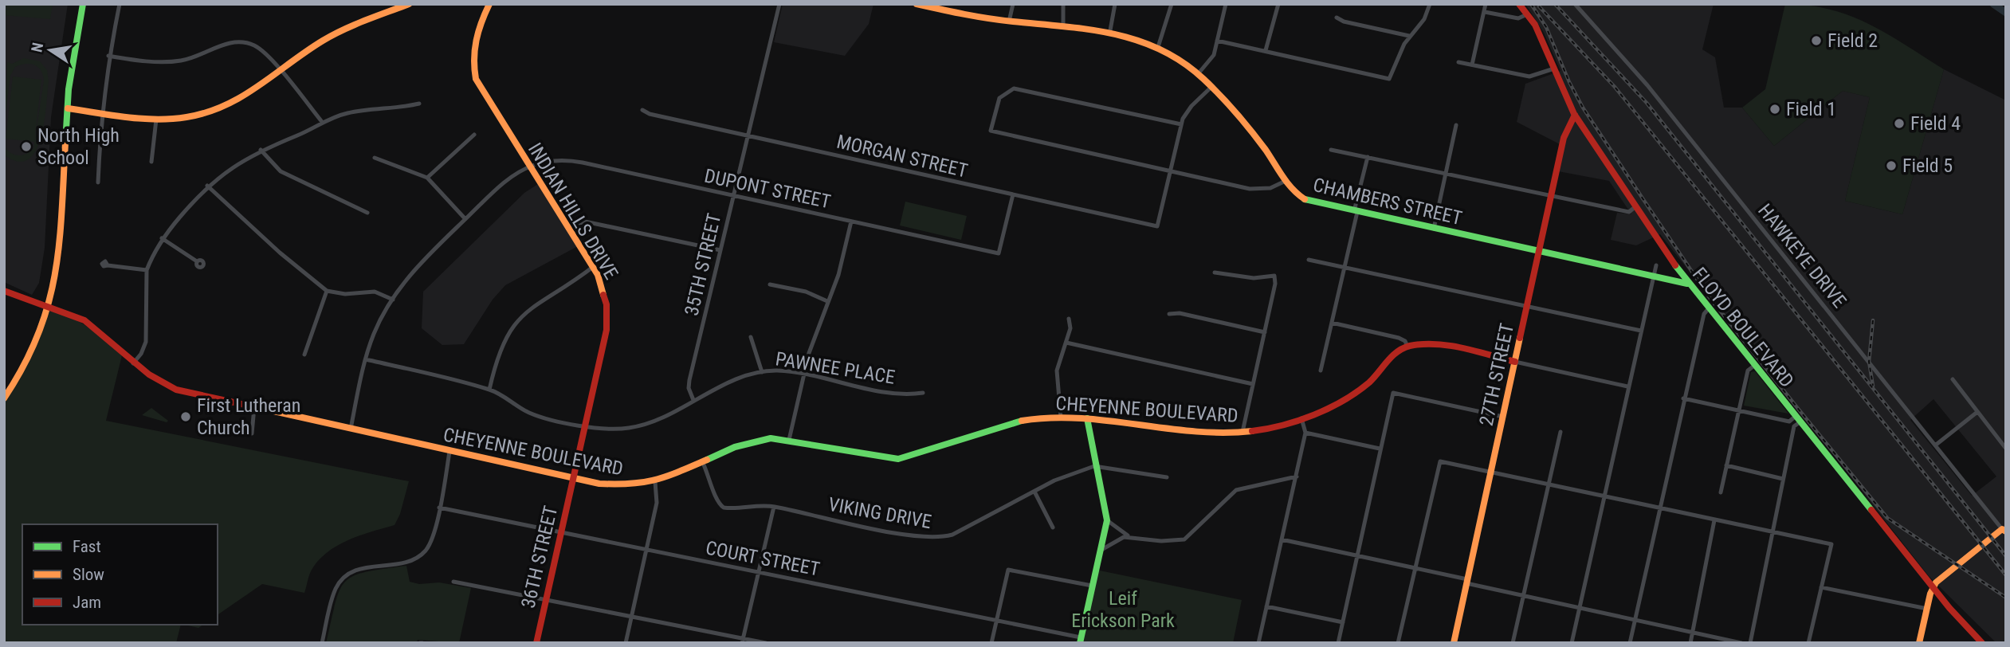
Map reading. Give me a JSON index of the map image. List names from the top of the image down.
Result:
{
  "streets": {
    "main road": [
      "CHAMBERS STREET",
      "INDIAN HILLS DRIVE",
      "FLOYD BOULEVARD",
      "27TH STREET",
      "CHEYENNE BOULEVARD",
      "36TH STREET"
    ],
    "street": [
      "MORGAN STREET",
      "DUPONT STREET",
      "HAWKEYE DRIVE",
      "35TH STREET",
      "PAWNEE PLACE",
      "VIKING DRIVE",
      "COURT STREET"
    ]
  },
  "crossings": [
    ["MORGAN STREET", "DUPONT STREET"],
    ["MORGAN STREET", "CHAMBERS STREET"],
    ["MORGAN STREET", "35TH STREET"],
    ["DUPONT STREET", "INDIAN HILLS DRIVE"],
    ["DUPONT STREET", "35TH STREET"],
    ["CHAMBERS STREET", "FLOYD BOULEVARD"],
    ["CHAMBERS STREET", "27TH STREET"],
    ["INDIAN HILLS DRIVE", "PAWNEE PLACE"],
    ["INDIAN HILLS DRIVE", "CHEYENNE BOULEVARD"],
    ["INDIAN HILLS DRIVE", "36TH STREET"],
    ["35TH STREET", "PAWNEE PLACE"],
    ["FLOYD BOULEVARD", "27TH STREET"],
    ["CHEYENNE BOULEVARD", "VIKING DRIVE"],
    ["CHEYENNE BOULEVARD", "36TH STREET"],
    ["36TH STREET", "COURT STREET"]
  ],
  "parks": ["Leif Erickson Park"],
  "places": [
    "Field 2",
    "Field 1",
    "Field 4",
    "North High School",
    "Field 5",
    "First Lutheran Church"
  ],
  "legend": ["Fast", "Slow", "Jam"],
  "north": "left"
}
